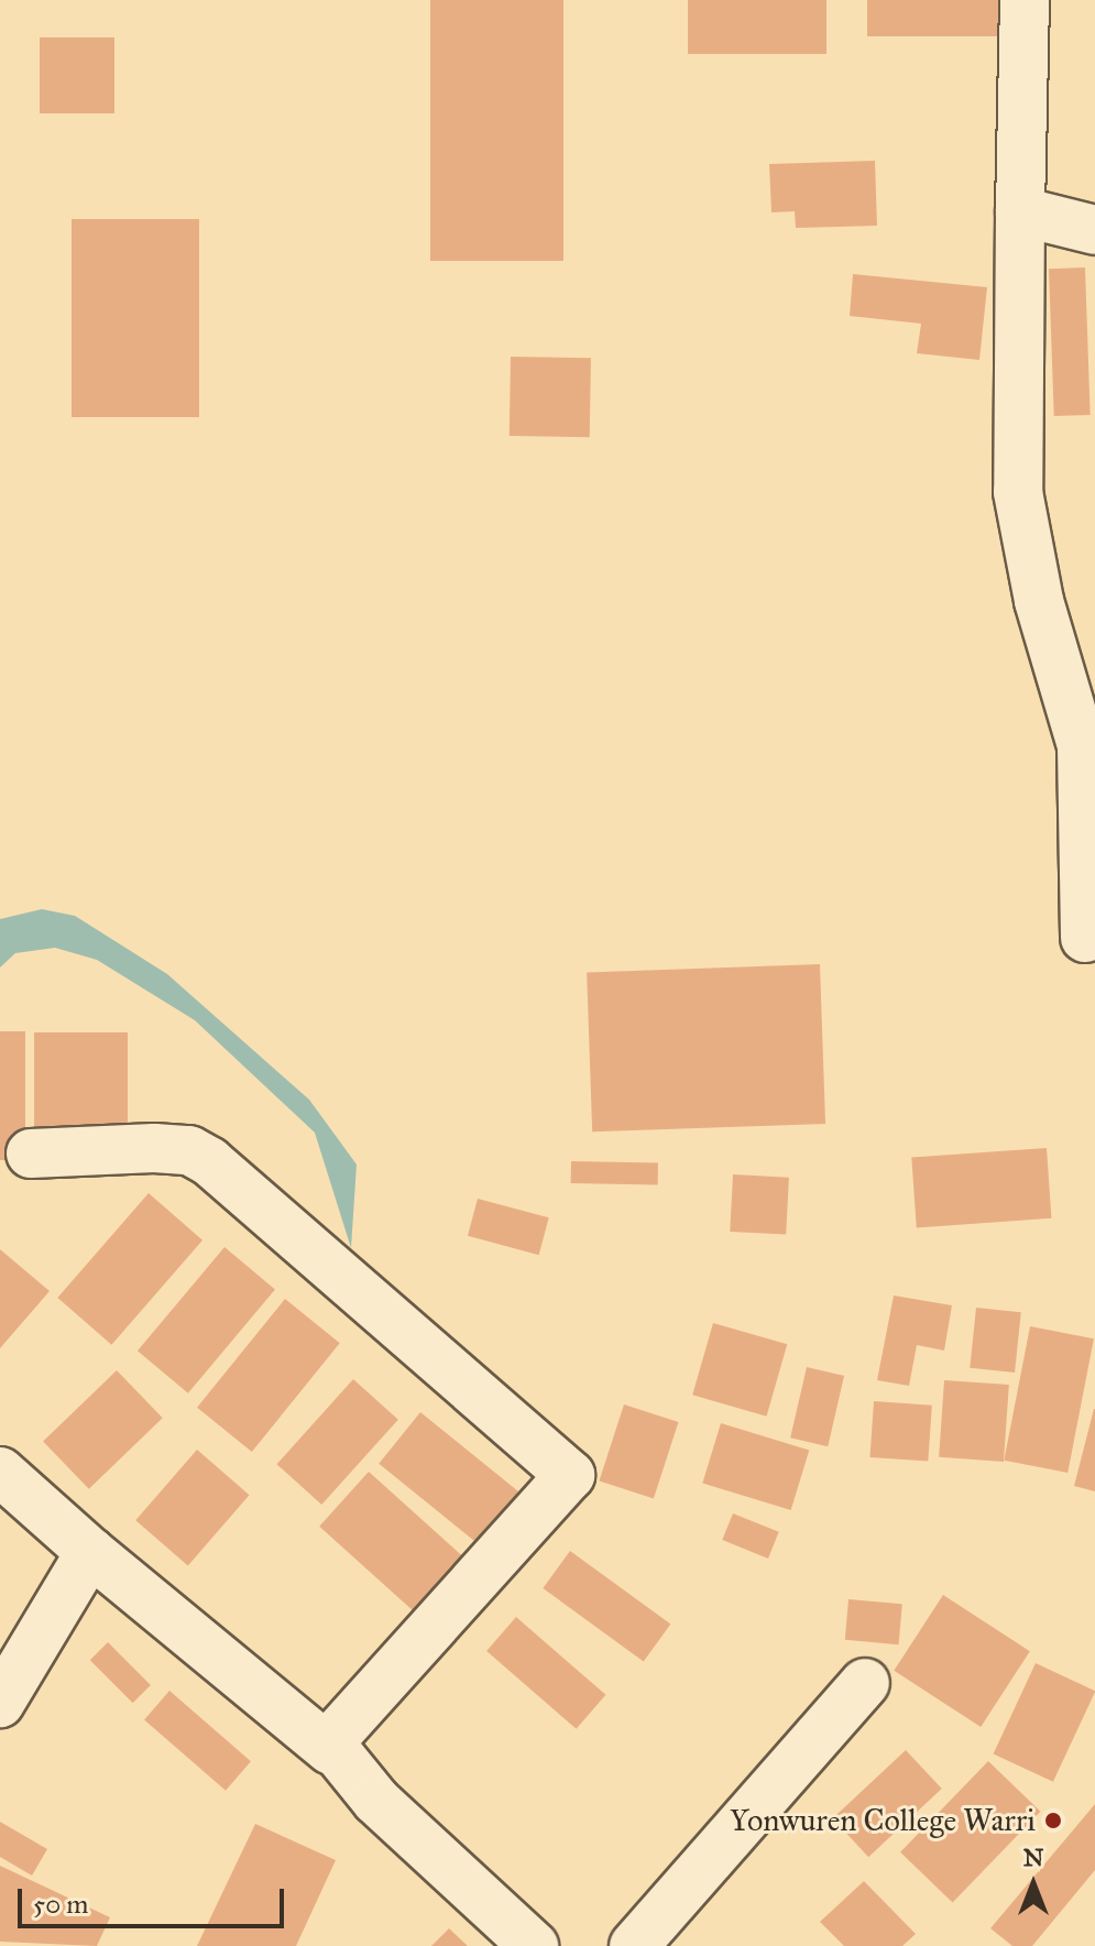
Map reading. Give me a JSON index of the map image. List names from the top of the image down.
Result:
{
  "places": ["Yonwuren College Warri"],
  "scale_bar": "50 m",
  "north": "top"
}
